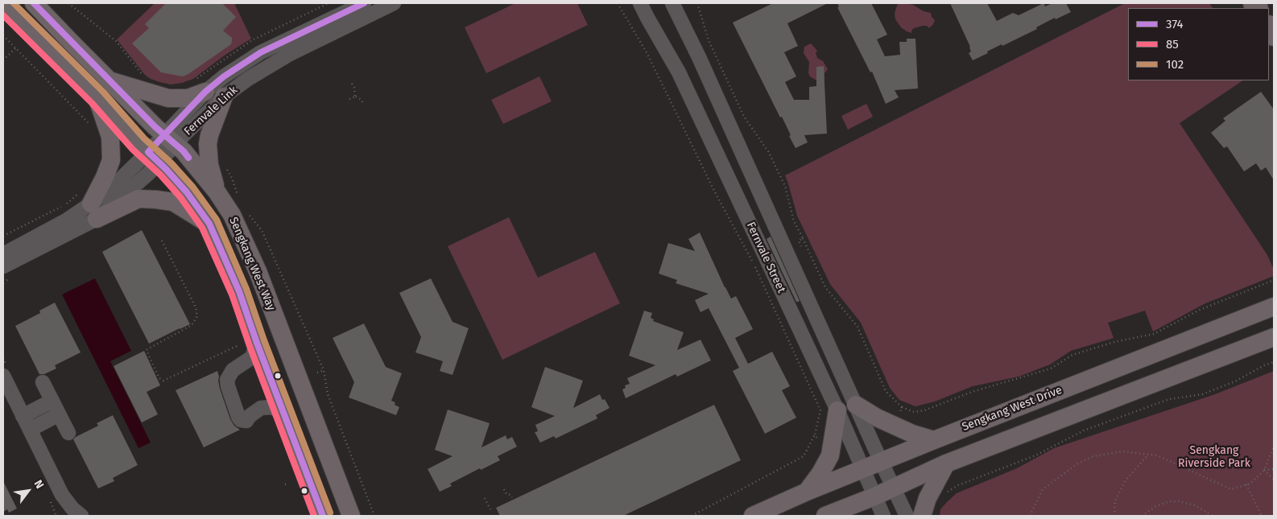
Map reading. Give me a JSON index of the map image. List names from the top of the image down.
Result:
{
  "streets": {
    "main road": ["Sengkang West Way", "Sengkang West Drive"],
    "street": ["Fernvale Link", "Fernvale Street"]
  },
  "crossings": [
    ["Fernvale Link", "Sengkang West Way"],
    ["Fernvale Street", "Sengkang West Drive"]
  ],
  "parks": ["Sengkang Riverside Park"],
  "lines": ["transit line 374", "transit line 102", "transit line 85"],
  "legend": ["374", "85", "102"],
  "north": "top right"
}
